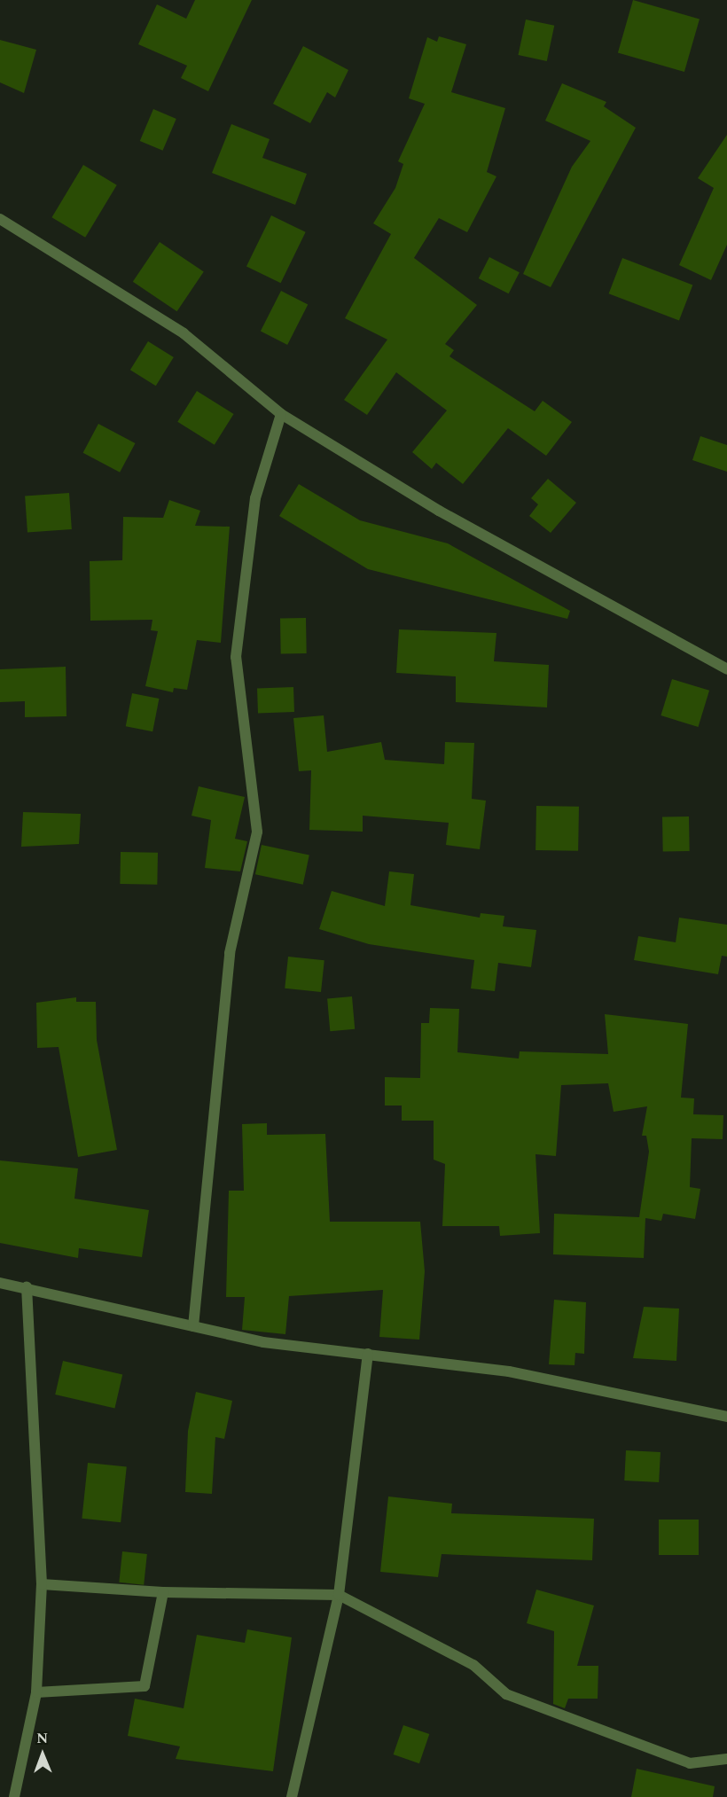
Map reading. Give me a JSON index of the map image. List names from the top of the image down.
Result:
{
  "north": "top"
}
